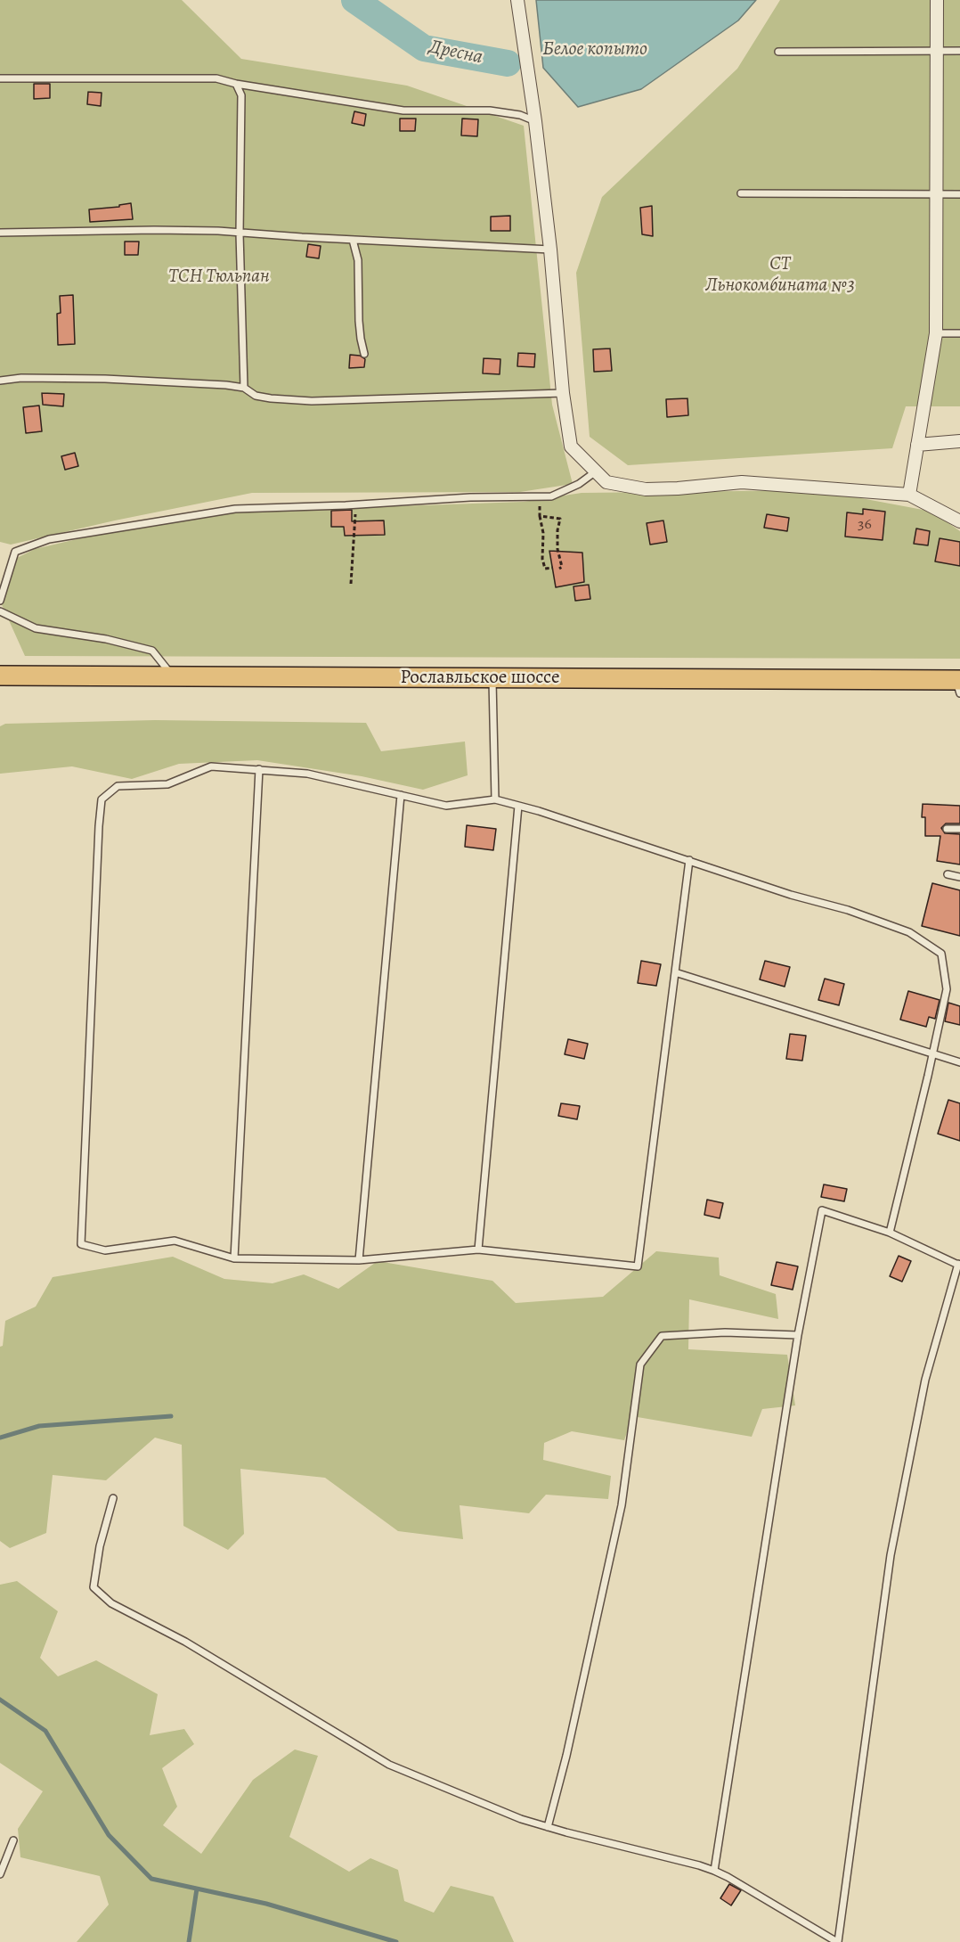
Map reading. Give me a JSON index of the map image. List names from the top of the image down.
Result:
{
  "streets": {
    "main road": ["Рославльское шоссе"]
  },
  "water": ["Белое копыто", "Дресна"],
  "parks": ["СТ Льнокомбината №3", "ТСН Тюльпан"],
  "house_numbers": ["36"]
}
